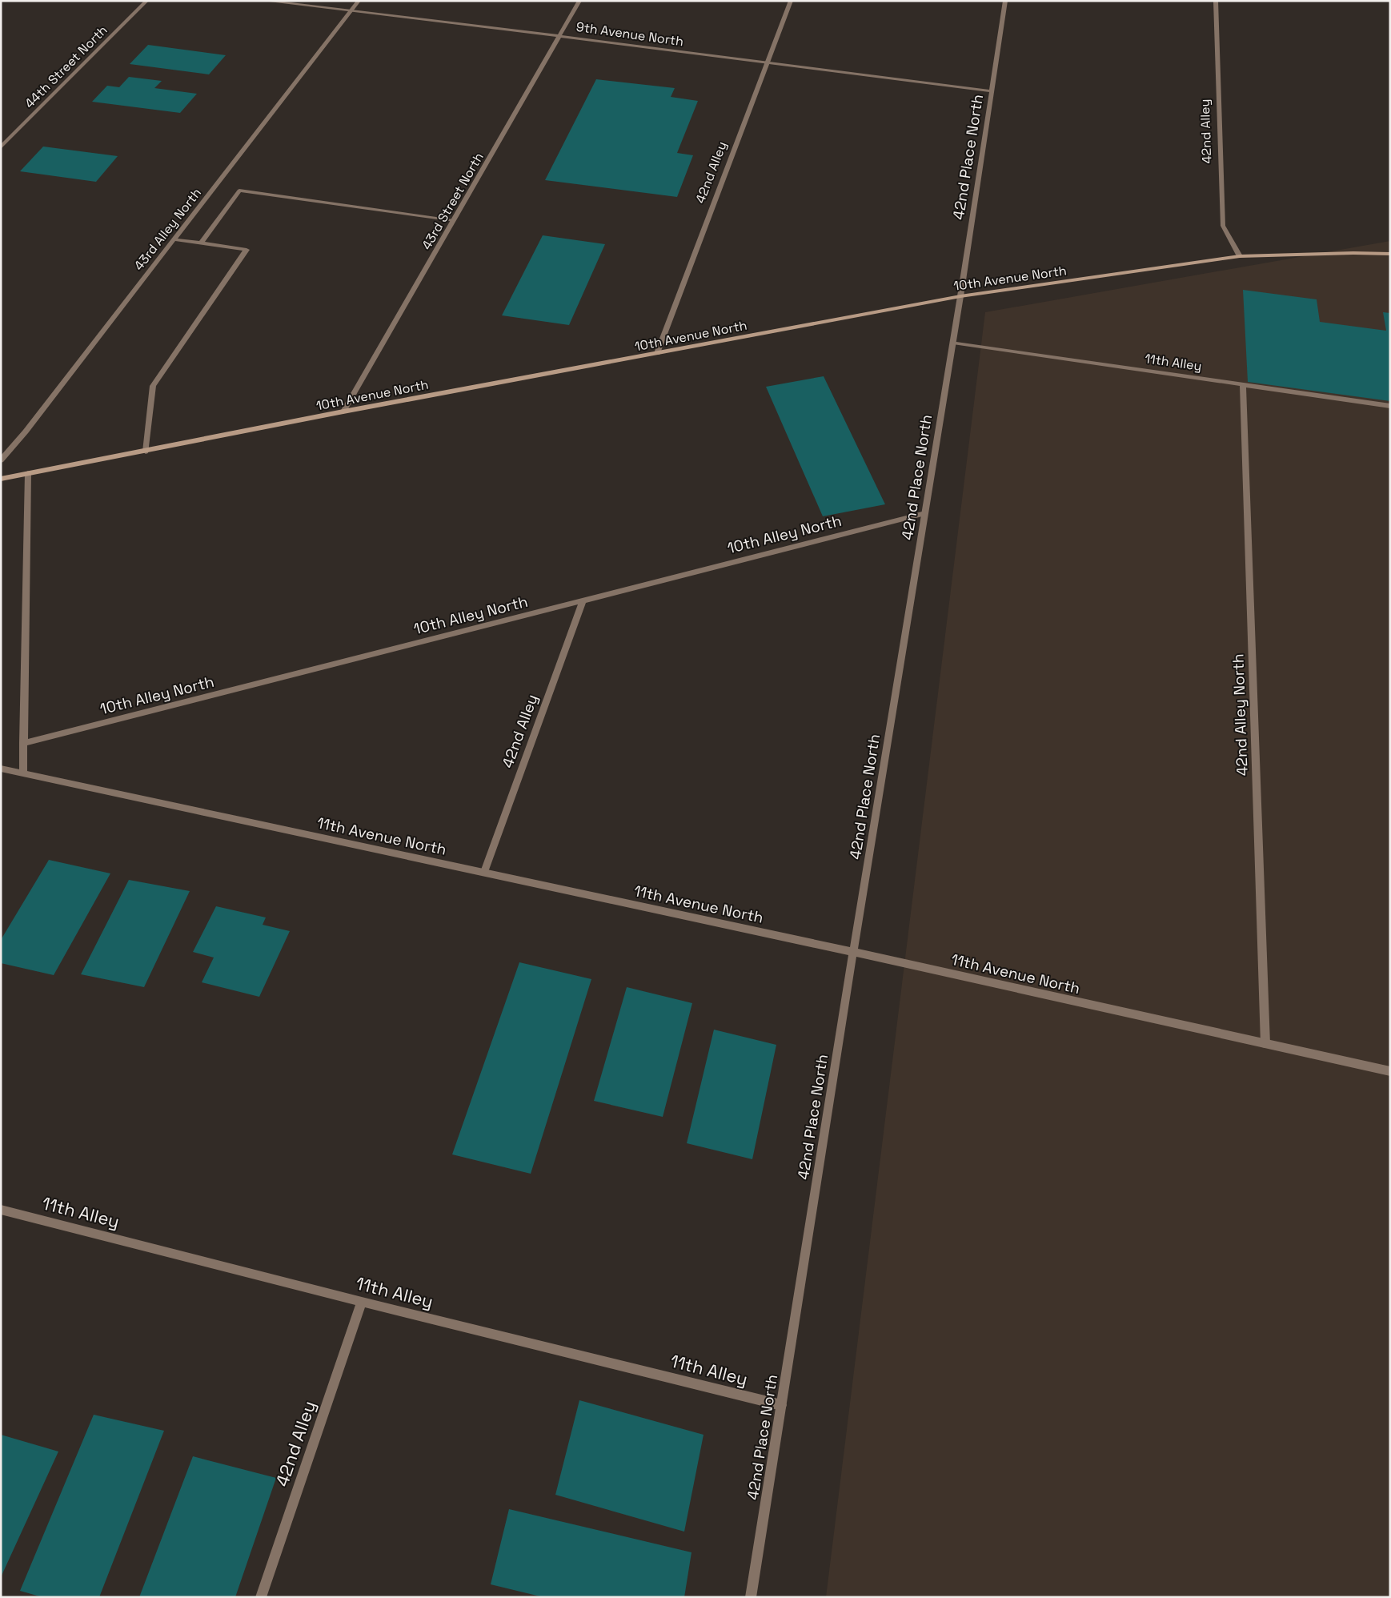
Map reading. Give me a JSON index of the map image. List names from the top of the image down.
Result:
{
  "streets": {
    "street": [
      "9th Avenue North",
      "44th Street North",
      "42nd Alley",
      "42nd Place North",
      "43rd Street North",
      "43rd Alley North",
      "10th Avenue North",
      "11th Alley",
      "10th Alley North",
      "42nd Alley North",
      "11th Avenue North"
    ]
  },
  "crossings": [
    ["9th Avenue North", "42nd Alley"],
    ["9th Avenue North", "42nd Place North"],
    ["9th Avenue North", "43rd Street North"],
    ["9th Avenue North", "43rd Alley North"],
    ["42nd Alley", "10th Avenue North"],
    ["42nd Alley", "11th Alley"],
    ["42nd Alley", "10th Alley North"],
    ["42nd Alley", "11th Avenue North"],
    ["42nd Place North", "10th Avenue North"],
    ["42nd Place North", "11th Alley"],
    ["42nd Place North", "10th Alley North"],
    ["42nd Place North", "11th Avenue North"],
    ["43rd Street North", "10th Avenue North"],
    ["11th Alley", "42nd Alley North"],
    ["42nd Alley North", "11th Avenue North"]
  ]
}
